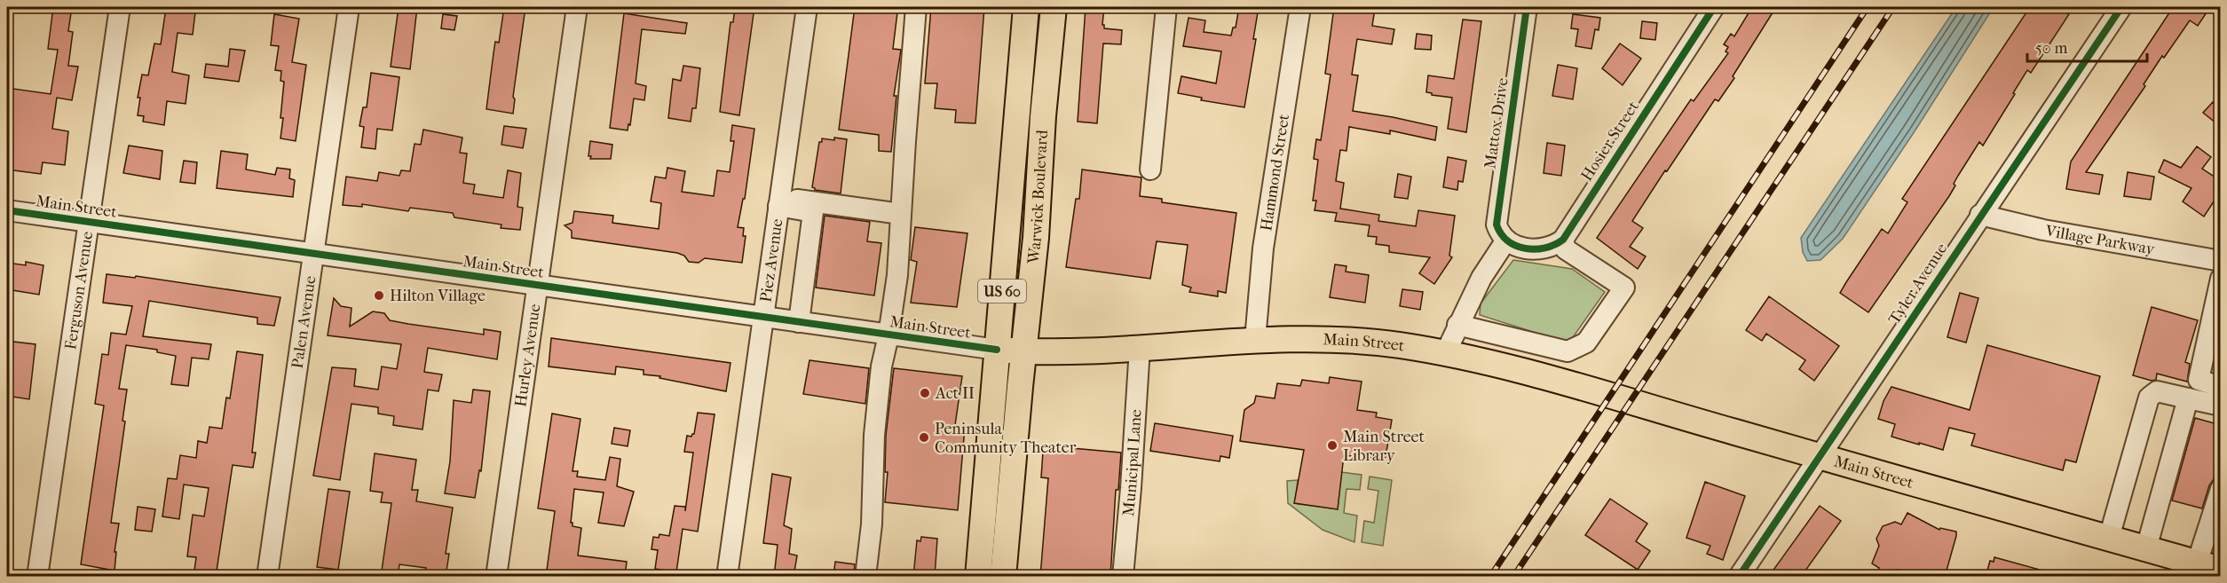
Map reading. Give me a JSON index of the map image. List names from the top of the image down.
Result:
{
  "streets": {
    "main road": ["Warwick Boulevard", "Main Street", "US 60"],
    "street": [
      "Mattox Drive",
      "Hosier Street",
      "Hammond Street",
      "Village Parkway",
      "Piez Avenue",
      "Tyler Avenue",
      "Ferguson Avenue",
      "Palen Avenue",
      "Hurley Avenue",
      "Municipal Lane"
    ]
  },
  "crossings": [
    ["Hammond Street", "Main Street"],
    ["Warwick Boulevard", "Main Street"],
    ["Main Street", "Piez Avenue"],
    ["Main Street", "Tyler Avenue"],
    ["Main Street", "Ferguson Avenue"],
    ["Main Street", "Palen Avenue"],
    ["Main Street", "Hurley Avenue"],
    ["Main Street", "Municipal Lane"],
    ["Village Parkway", "Tyler Avenue"]
  ],
  "places": [
    "Hilton Village",
    "Act II",
    "Peninsula Community Theater",
    "Main Street Library"
  ],
  "scale_bar": "50 m"
}
